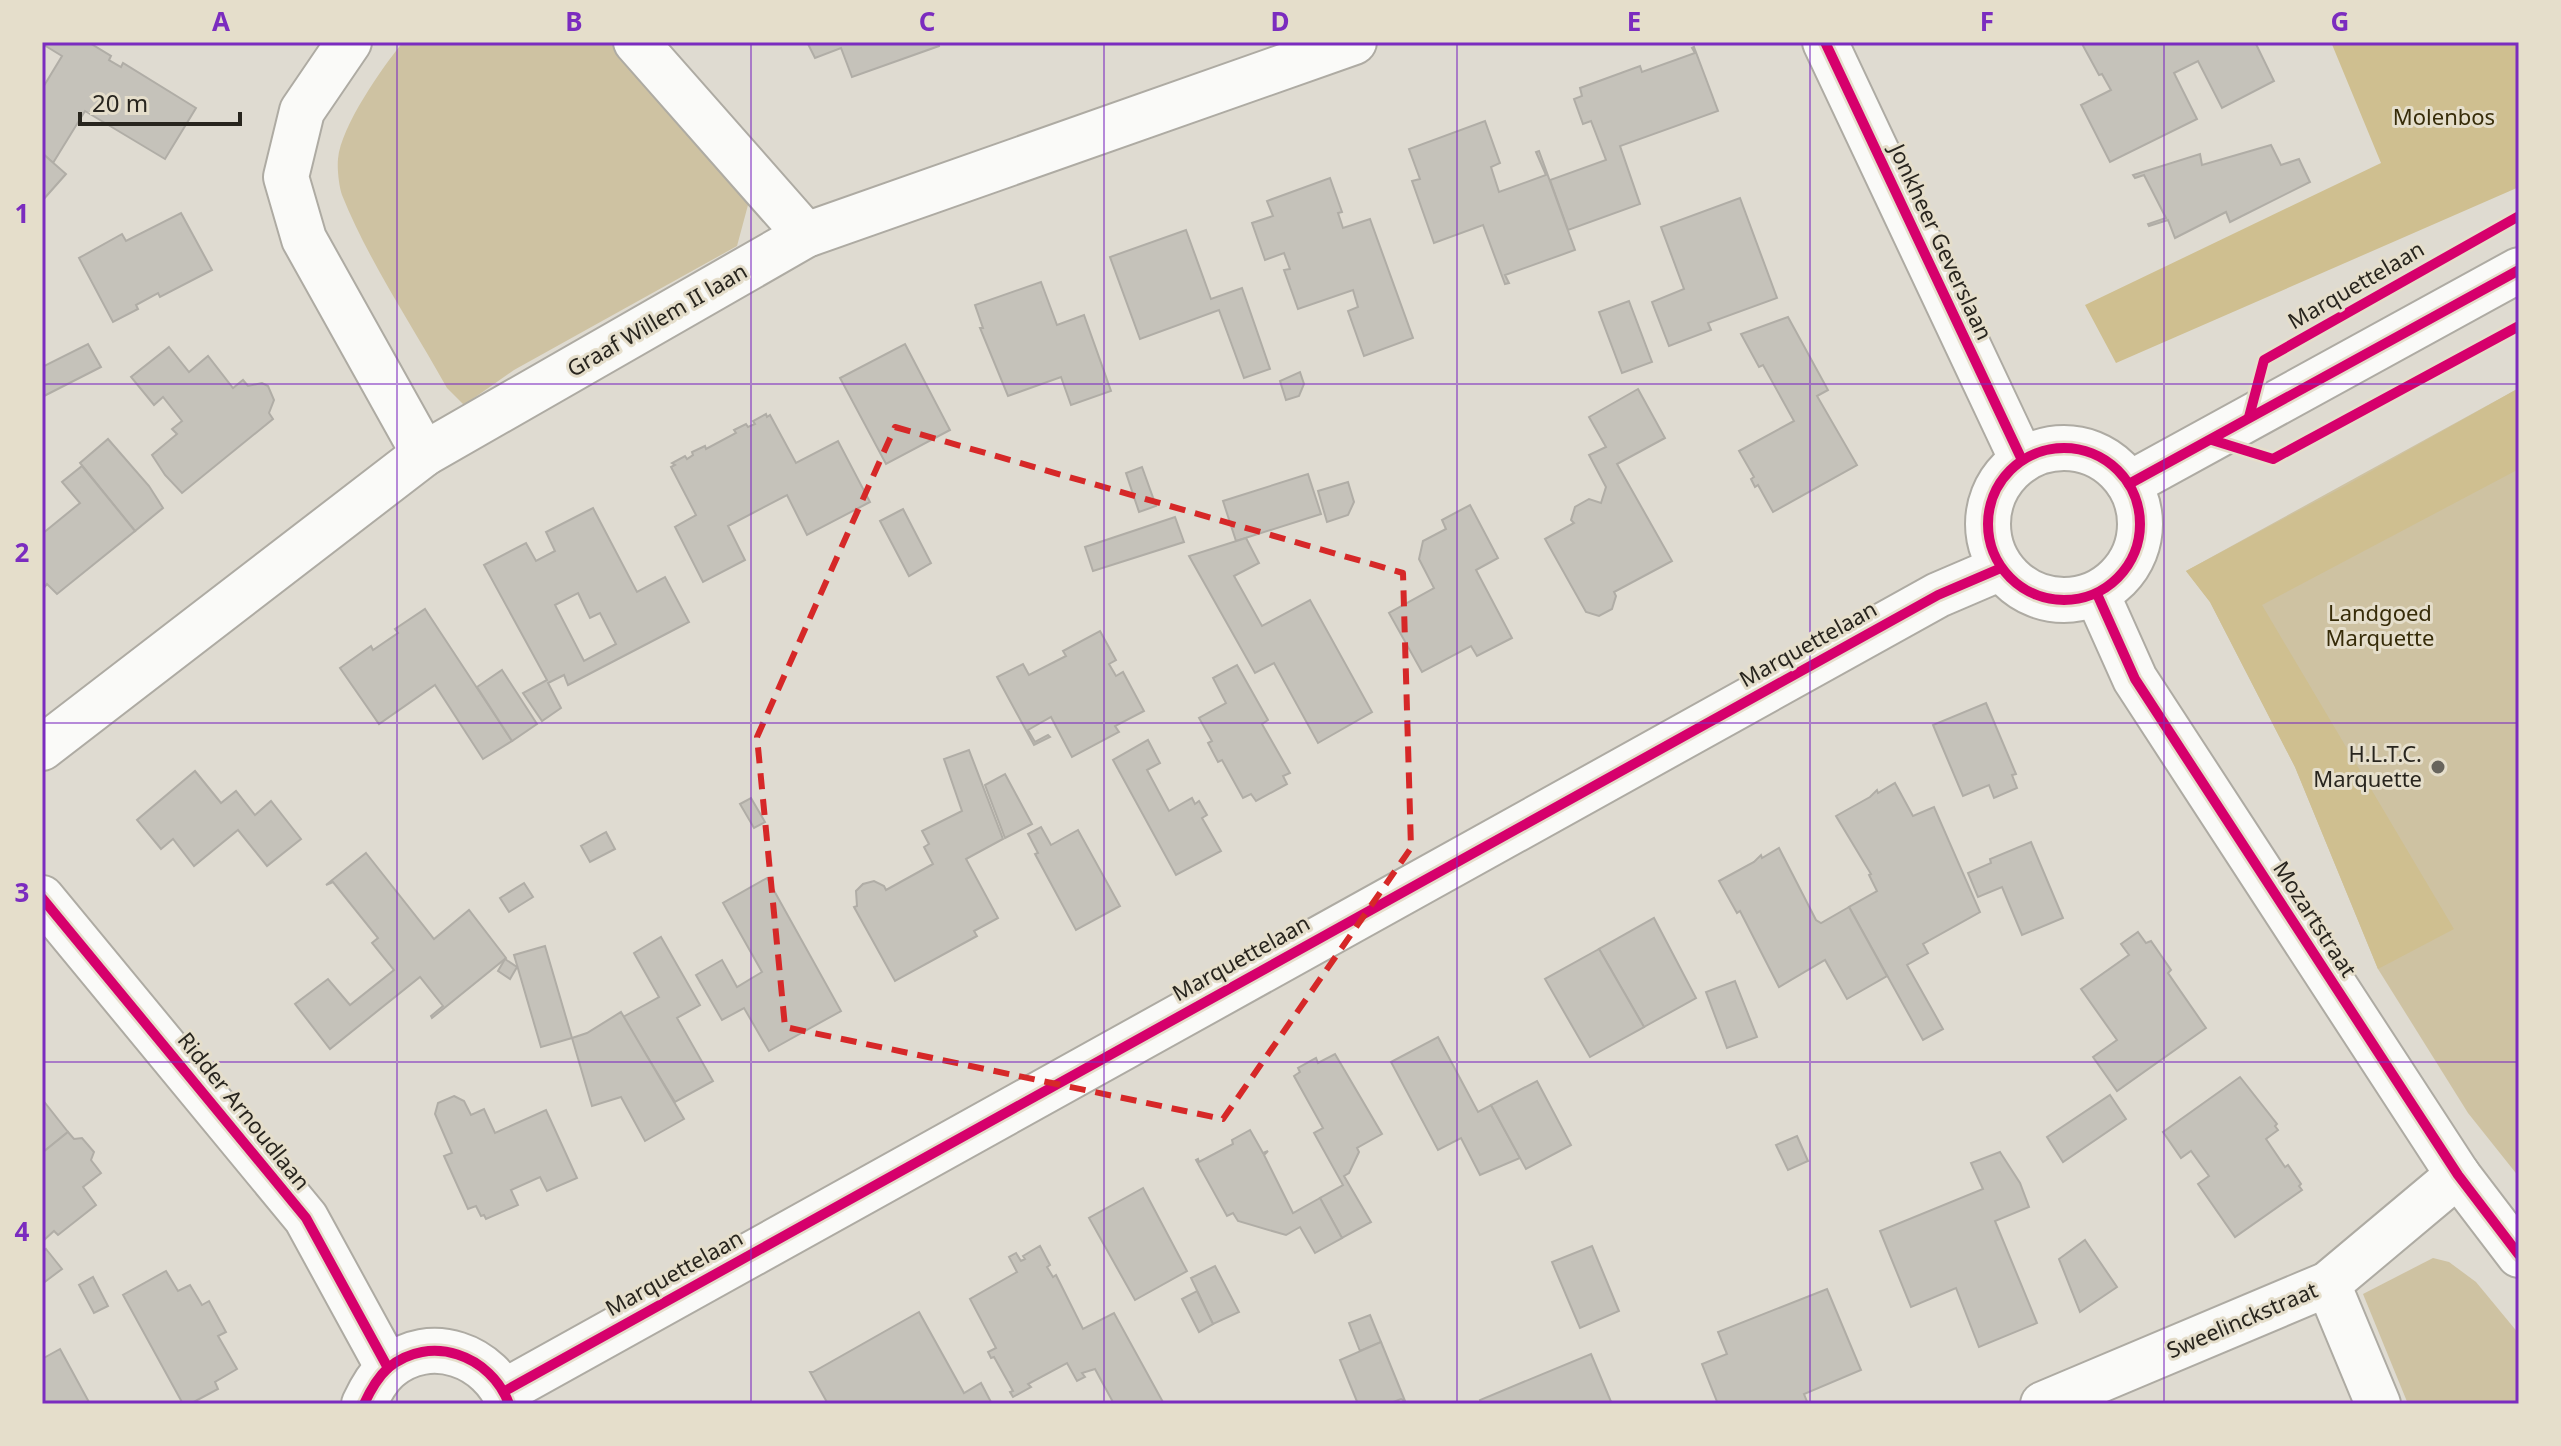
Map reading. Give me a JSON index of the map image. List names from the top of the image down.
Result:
{
  "streets": {
    "street": [
      "Jonkheer Geverslaan",
      "Marquettelaan",
      "Graaf Willem II laan",
      "Mozartstraat",
      "Ridder Arnoudlaan",
      "Sweelinckstraat"
    ]
  },
  "crossings": [
    ["Jonkheer Geverslaan", "Marquettelaan"],
    ["Jonkheer Geverslaan", "Mozartstraat"],
    ["Marquettelaan", "Mozartstraat"],
    ["Mozartstraat", "Sweelinckstraat"]
  ],
  "parks": ["Molenbos", "Landgoed Marquette"],
  "places": ["H.L.T.C. Marquette"],
  "scale_bar": "20 m",
  "grid": {
    "columns": [
      "A",
      "B",
      "C",
      "D",
      "E",
      "F",
      "G"
    ],
    "rows": [
      "1",
      "2",
      "3",
      "4"
    ]
  }
}
